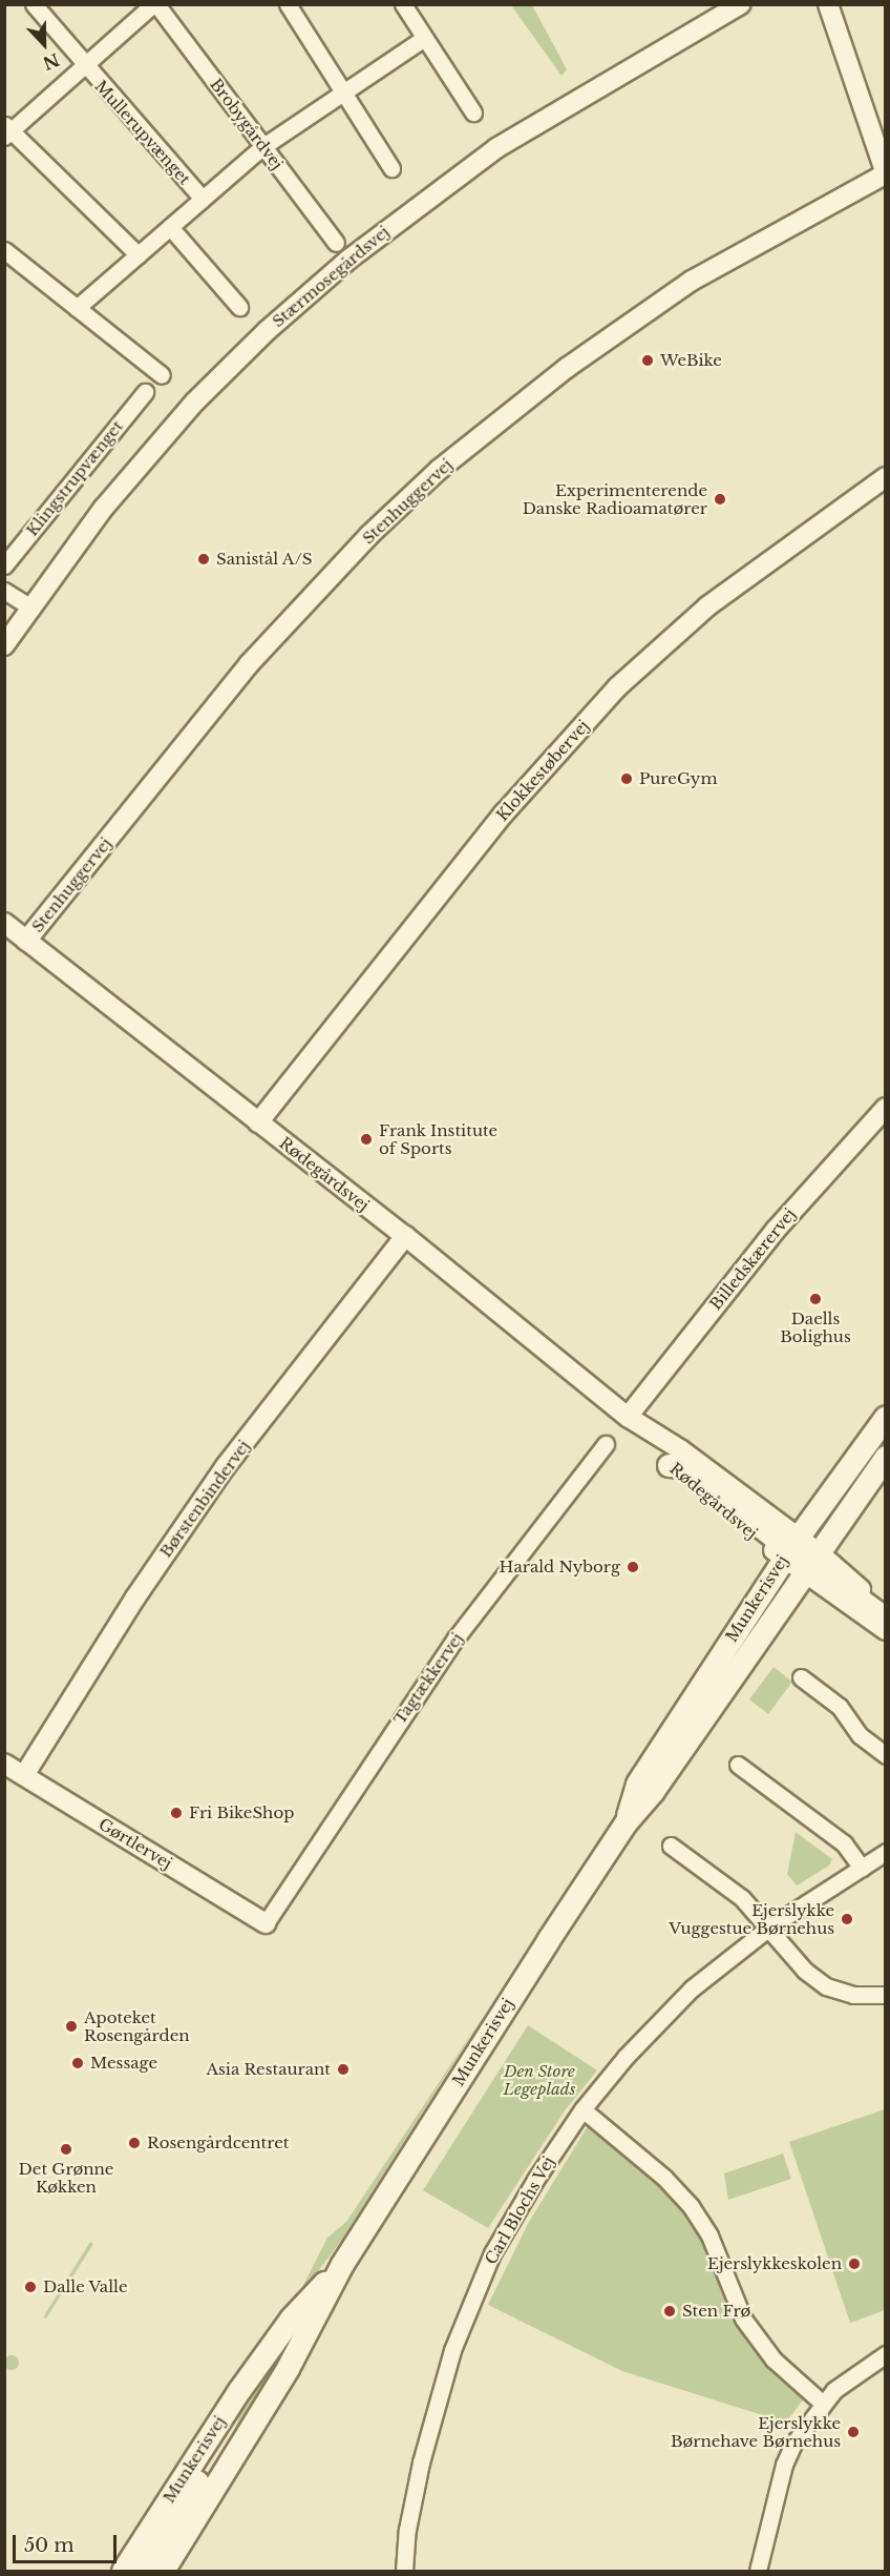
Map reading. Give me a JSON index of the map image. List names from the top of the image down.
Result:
{
  "streets": {
    "main road": ["Munkerisvej"],
    "street": [
      "Brobygårdvej",
      "Mullerupvænget",
      "Stærmosegårdsvej",
      "Klingstrupvænget",
      "Stenhuggervej",
      "Klokkestøbervej",
      "Rødegårdsvej",
      "Billedskærervej",
      "Børstenbindervej",
      "Tagtækkervej",
      "Gørtlervej",
      "Carl Blochs Vej"
    ]
  },
  "crossings": [
    ["Brobygårdvej", "Mullerupvænget"],
    ["Stenhuggervej", "Rødegårdsvej"],
    ["Klokkestøbervej", "Rødegårdsvej"],
    ["Rødegårdsvej", "Billedskærervej"],
    ["Rødegårdsvej", "Børstenbindervej"],
    ["Rødegårdsvej", "Munkerisvej"],
    ["Børstenbindervej", "Gørtlervej"],
    ["Tagtækkervej", "Gørtlervej"]
  ],
  "parks": ["Den Store Legeplads"],
  "places": [
    "WeBike",
    "Experimenterende Danske Radioamatører",
    "Sanistål A/S",
    "PureGym",
    "Frank Institute of Sports",
    "Daells Bolighus",
    "Harald Nyborg",
    "Fri BikeShop",
    "Ejerslykke Vuggestue Børnehus",
    "Apoteket Rosengården",
    "Message",
    "Asia Restaurant",
    "Rosengårdcentret",
    "Det Grønne Køkken",
    "Ejerslykkeskolen",
    "Dalle Valle",
    "Sten Frø",
    "Ejerslykke Børnehave Børnehus"
  ],
  "scale_bar": "50 m",
  "north": "bottom"
}
